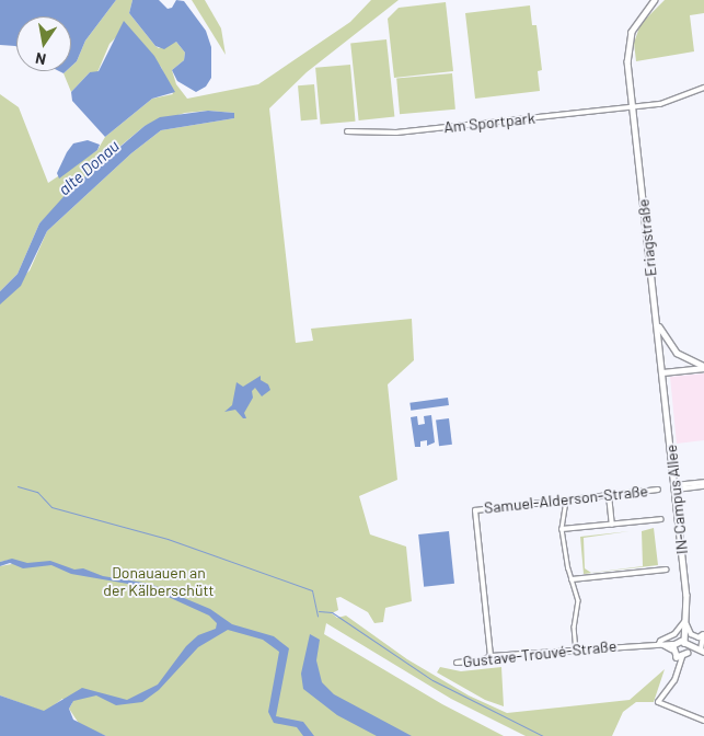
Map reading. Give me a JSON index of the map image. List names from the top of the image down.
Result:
{
  "streets": {
    "street": [
      "Am Sportpark",
      "Eriagstraße",
      "Samuel-Alderson-Straße",
      "IN-Campus Allee",
      "Gustave-Trouvé-Straße"
    ]
  },
  "crossings": [
    ["Am Sportpark", "Eriagstraße"],
    ["Eriagstraße", "IN-Campus Allee"],
    ["Samuel-Alderson-Straße", "Gustave-Trouvé-Straße"],
    ["IN-Campus Allee", "Gustave-Trouvé-Straße"]
  ],
  "water": ["alte Donau"],
  "parks": ["Donauauen an der Kälberschütt"],
  "north": "bottom"
}
